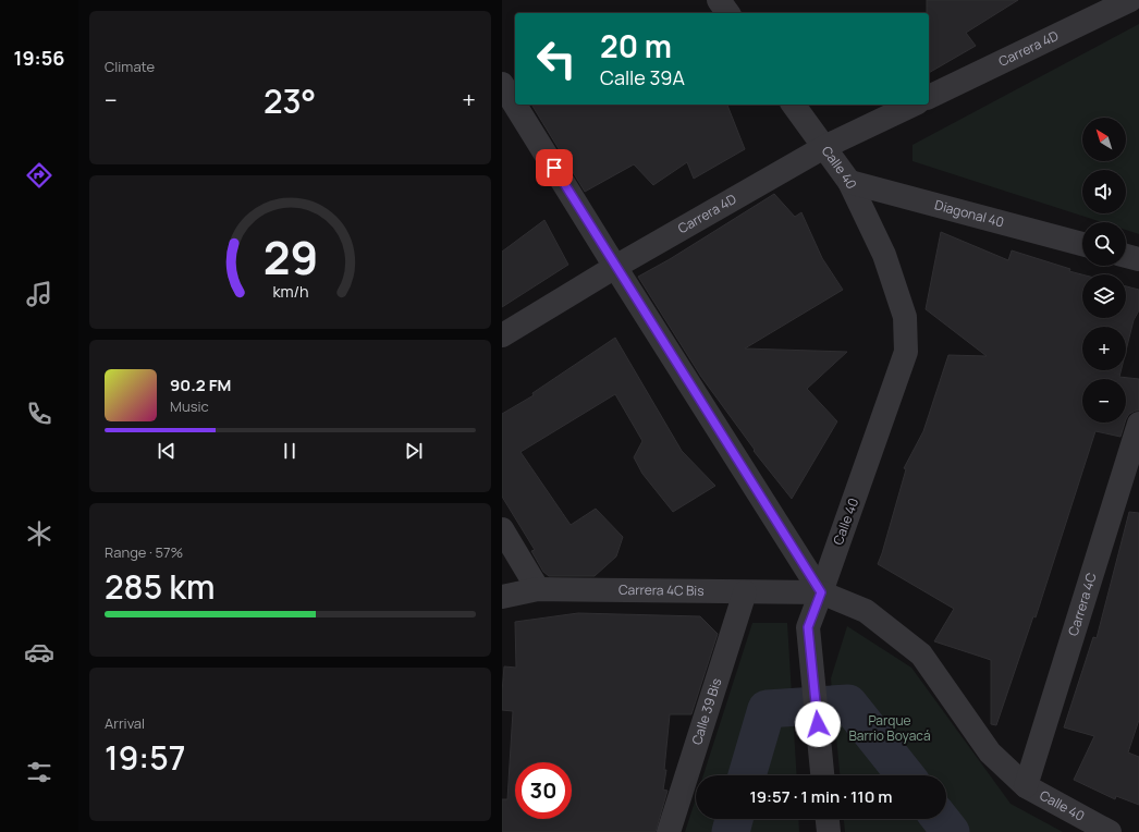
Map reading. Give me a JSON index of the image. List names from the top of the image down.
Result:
{
  "streets": {
    "street": [
      "Carrera 4D",
      "Calle 40",
      "Diagonal 40",
      "Carrera 4C Bis",
      "Carrera 4C",
      "Calle 39 Bis"
    ]
  },
  "crossings": [
    ["Carrera 4D", "Calle 40"],
    ["Calle 40", "Diagonal 40"],
    ["Calle 40", "Carrera 4C Bis"],
    ["Calle 40", "Carrera 4C"],
    ["Carrera 4C Bis", "Calle 39 Bis"]
  ],
  "parks": ["Parque Barrio Boyacá"],
  "north": "top left",
  "page": {
    "tabs": "19:56",
    "tile": [
      "Climate",
      ["Range · 57%", "285 km"],
      ["Arrival", "19:57"]
    ],
    "turn": ["20 m", "Calle 39A"],
    "heat": ["−", "23°", "+"],
    "map_buttons": ["+", "−"],
    "song": ["90.2 FM", "Music"],
    "limit": "30",
    "trip": "19:57 · 1 min · 110 m",
    "gauge": ["29", "km/h"]
  }
}
